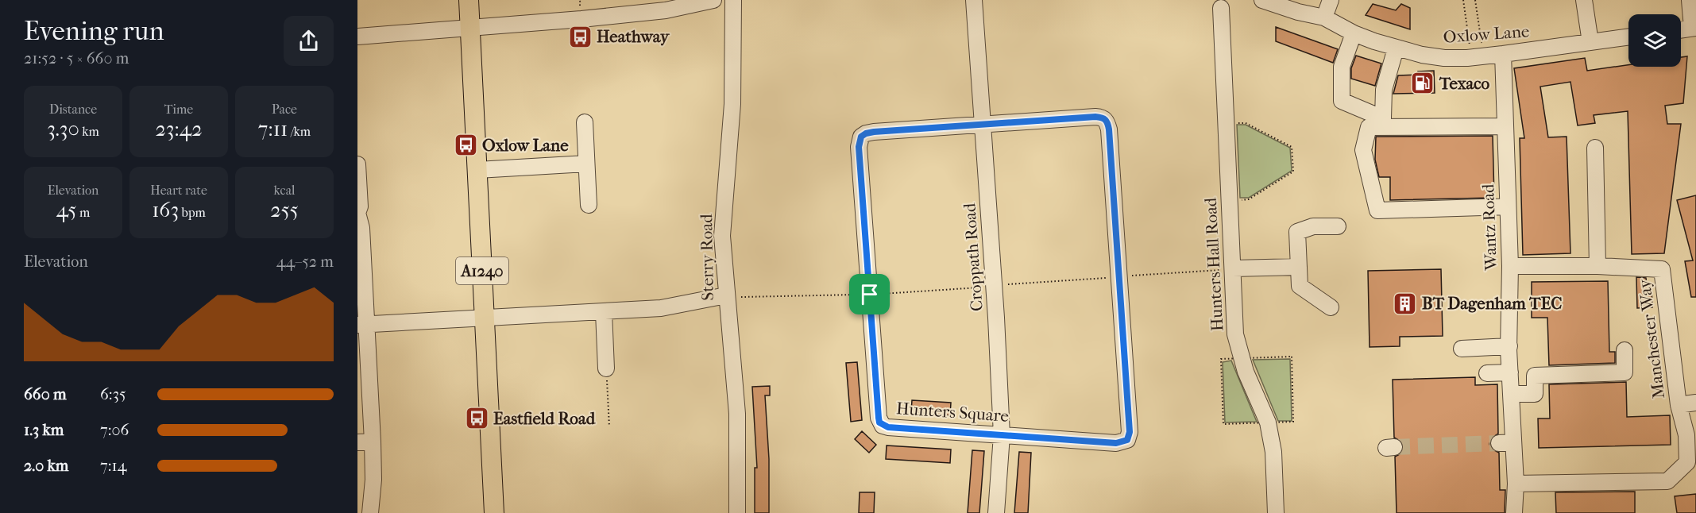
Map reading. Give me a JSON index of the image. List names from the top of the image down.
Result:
{
  "streets": {
    "main road": ["A1240"],
    "street": [
      "Oxlow Lane",
      "Wantz Road",
      "Sterry Road",
      "Croppath Road",
      "Hunters Hall Road",
      "Manchester Way",
      "Hunters Square"
    ]
  },
  "crossings": [
    ["Oxlow Lane", "Wantz Road"],
    ["Wantz Road", "Manchester Way"],
    ["Croppath Road", "Hunters Square"]
  ],
  "places": {
    "bus stop": ["Heathway", "Oxlow Lane", "Eastfield Road"],
    "fuel station": ["Texaco"],
    "building": ["BT Dagenham TEC"]
  },
  "page": {
    "heading": ["Evening run", "21:52 · 5 × 660 m"],
    "stats": [
      ["Distance", "3.30 km"],
      ["Time", "23:42"],
      ["Pace", "7:11 /km"],
      ["Elevation", "45 m"],
      ["Heart rate", "163 bpm"],
      ["kcal", "255"]
    ],
    "chart": ["Elevation", "44–52 m"],
    "list": [
      {
        "name": "660 m",
        "note": "6:35"
      },
      {
        "name": "1.3 km",
        "note": "7:06"
      },
      {
        "name": "2.0 km",
        "note": "7:14"
      }
    ]
  }
}
